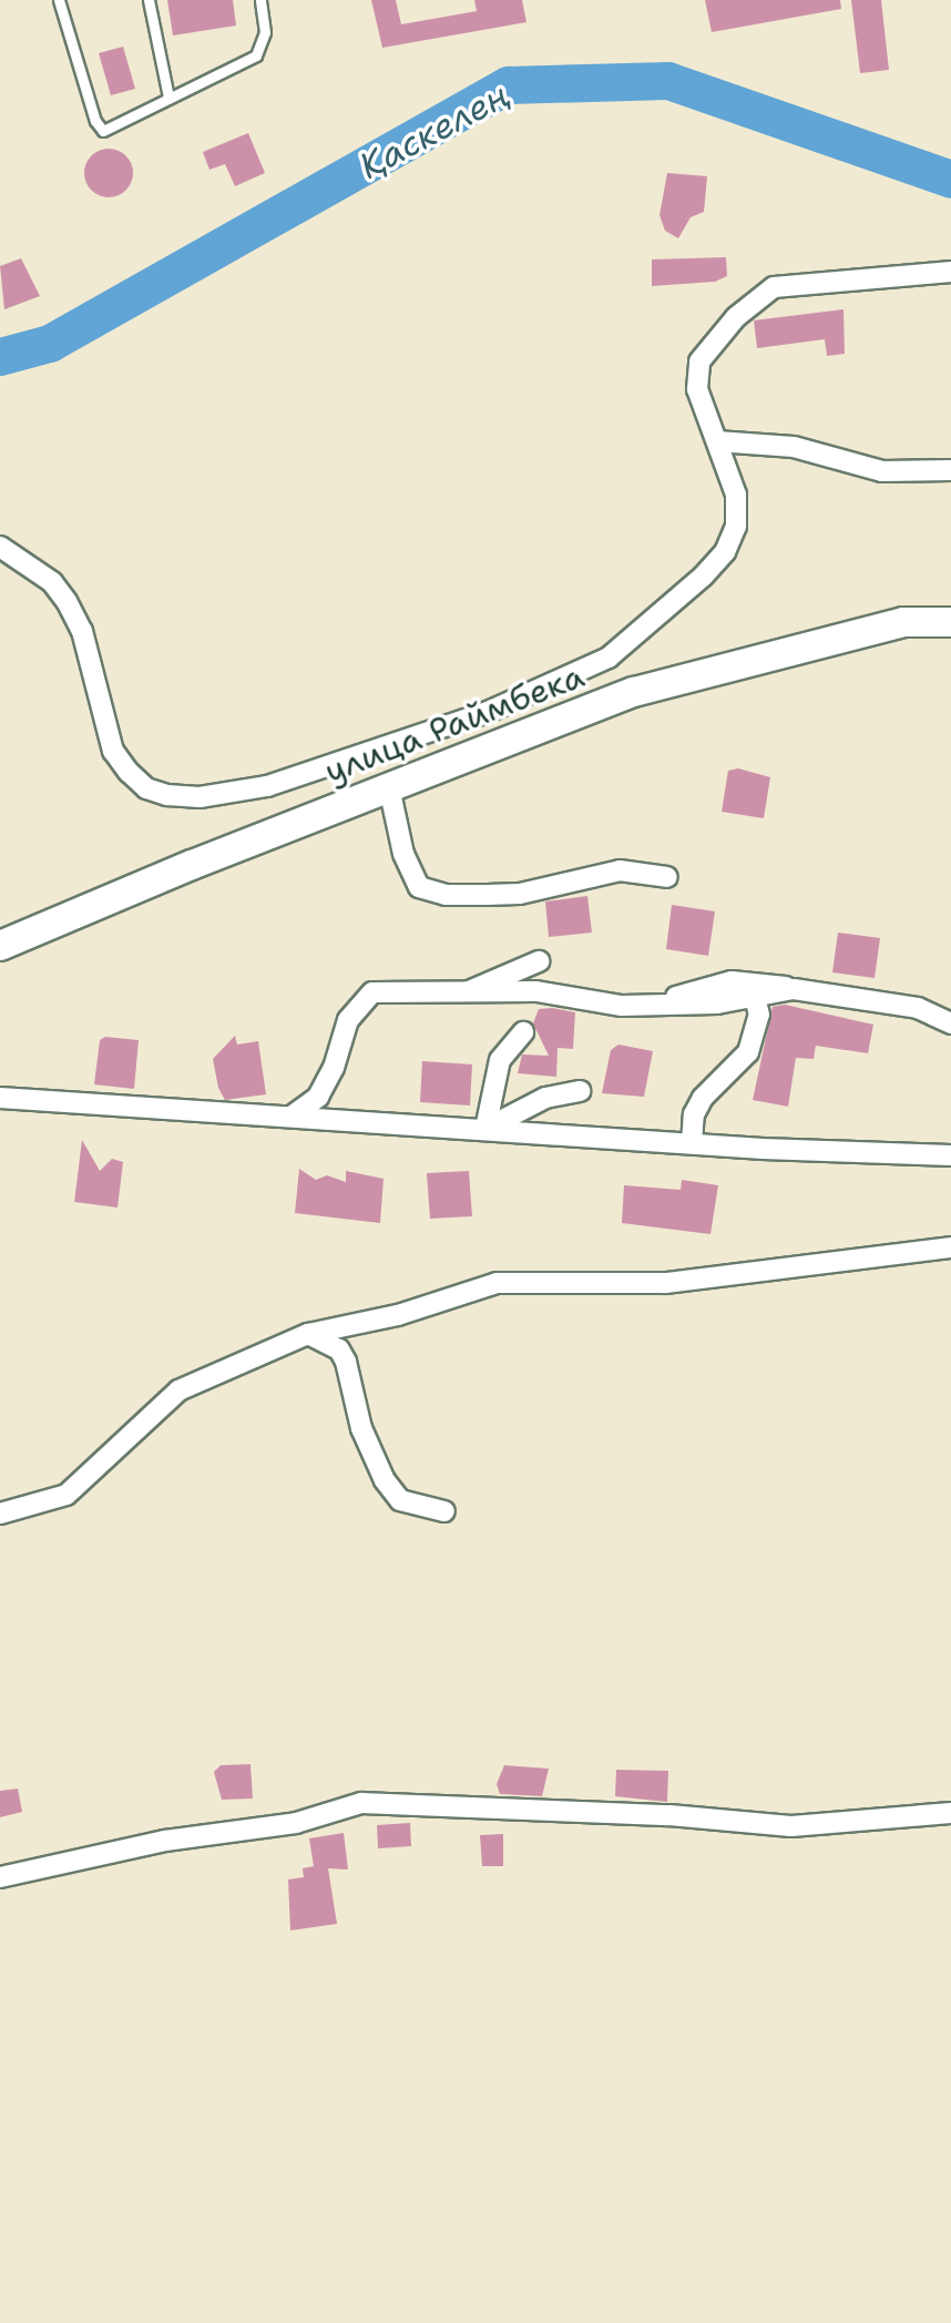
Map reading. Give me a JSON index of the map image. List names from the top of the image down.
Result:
{
  "streets": {
    "street": ["улица Раймбека"]
  },
  "water": ["Қаскелең"]
}
